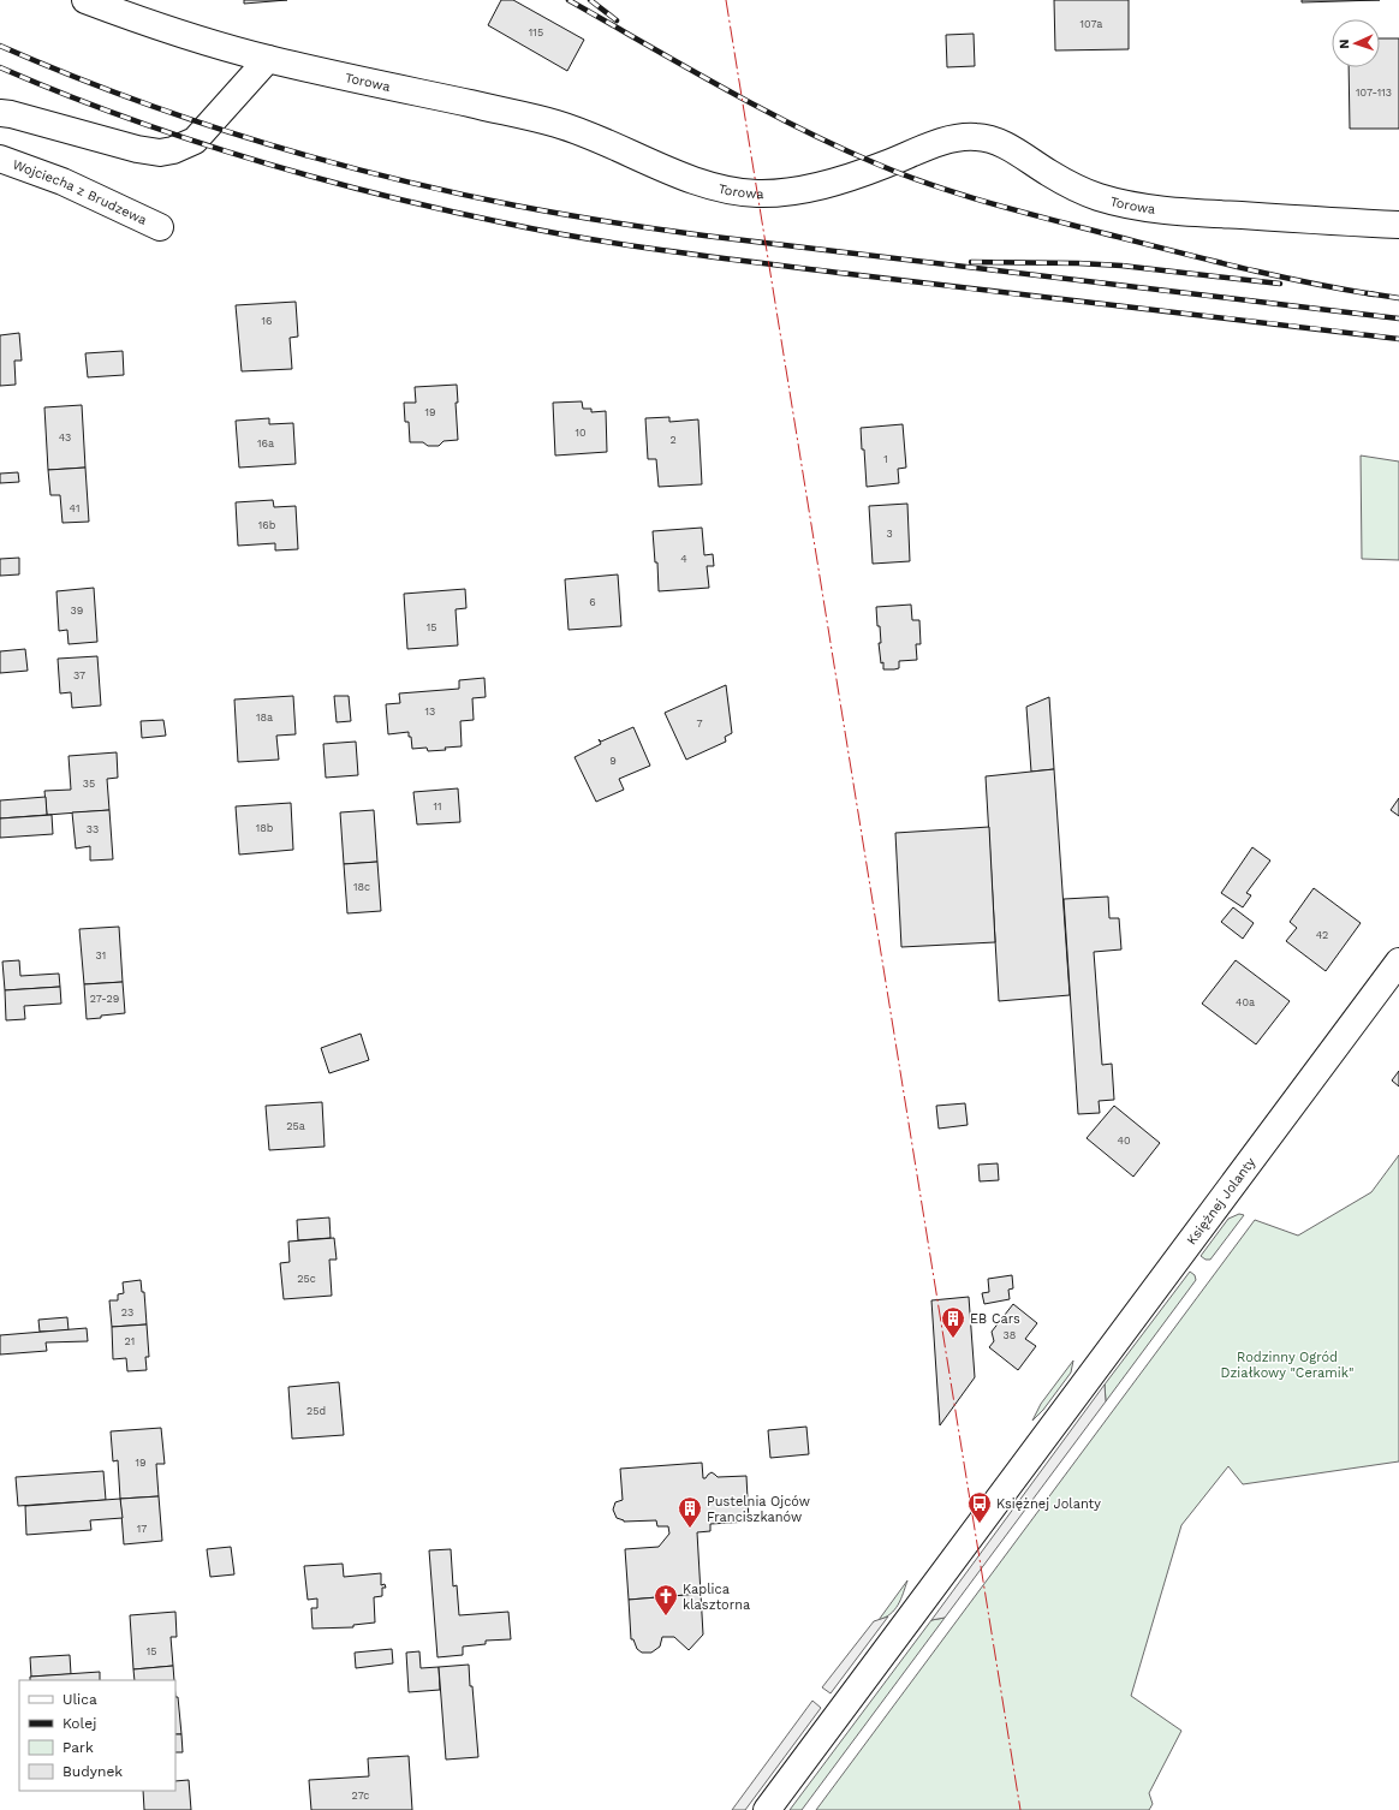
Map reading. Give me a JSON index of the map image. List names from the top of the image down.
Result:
{
  "streets": {
    "street": ["Torowa", "Wojciecha z Brudzewa", "Księżnej Jolanty"]
  },
  "parks": ["Rodzinny Ogród Działkowy \"Ceramik\""],
  "places": {
    "building": ["EB Cars", "Pustelnia Ojców Franciszkanów"],
    "bus stop": ["Księżnej Jolanty"],
    "church": ["Kaplica klasztorna"]
  },
  "house_numbers": [
    "107a",
    "115",
    "107-113",
    "16",
    "19",
    "10",
    "43",
    "2",
    "16a",
    "1",
    "41",
    "16b",
    "3",
    "4",
    "6",
    "39",
    "15",
    "37",
    "13",
    "18a",
    "7",
    "9",
    "35",
    "11",
    "18b",
    "33",
    "18c",
    "42",
    "31",
    "27-29",
    "40a",
    "25a",
    "40",
    "25c",
    "23",
    "38",
    "21",
    "25d",
    "19",
    "17",
    "15",
    "27c"
  ],
  "legend": [
    "Ulica",
    "Kolej",
    "Park",
    "Budynek"
  ],
  "north": "left"
}
